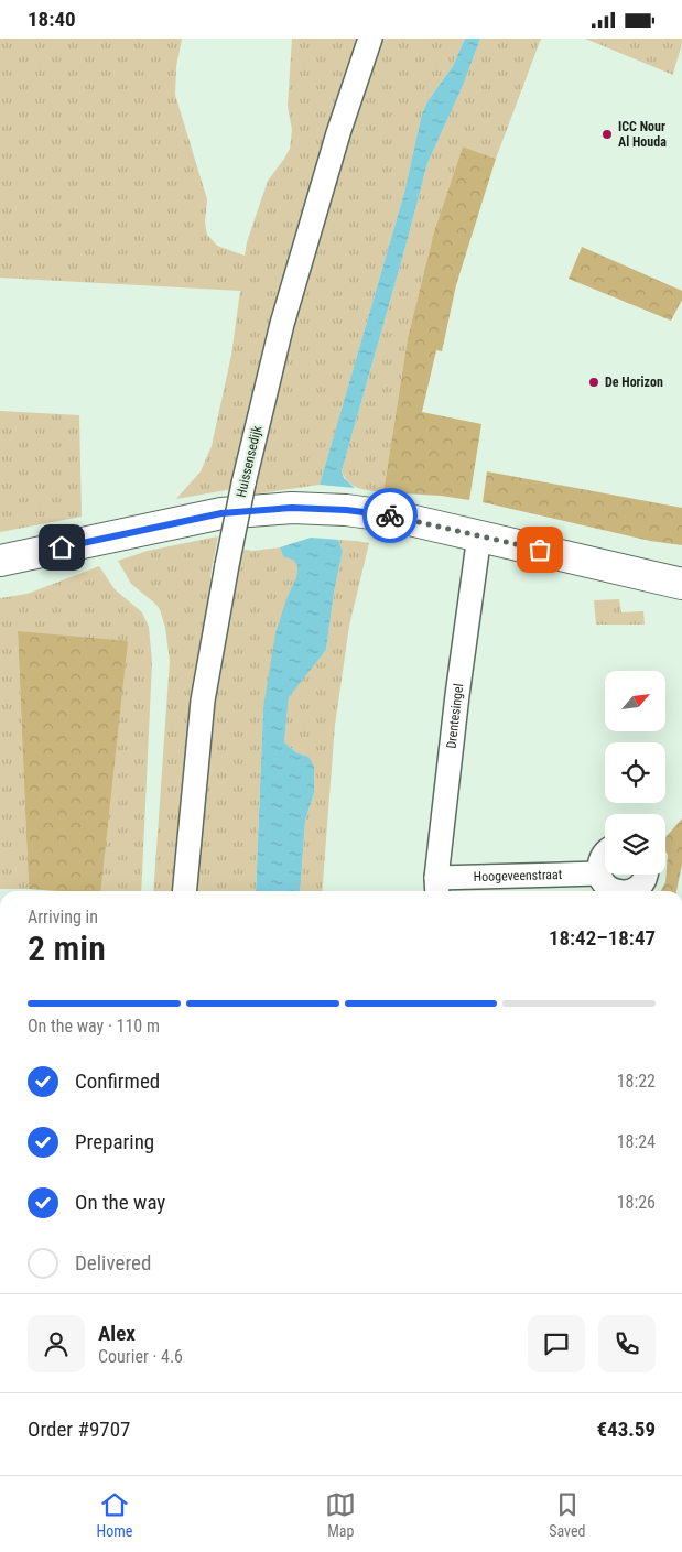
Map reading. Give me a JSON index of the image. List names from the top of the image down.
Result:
{
  "streets": {
    "street": ["Huissensedijk", "Drentesingel", "Hoogeveenstraat"]
  },
  "crossings": [
    ["Drentesingel", "Hoogeveenstraat"]
  ],
  "places": ["ICC Nour Al Houda", "De Horizon"],
  "north": "top right",
  "page": {
    "status": "18:40",
    "heading": ["2 min", "Arriving in", "18:42–18:47"],
    "panel": [
      "Alex",
      "Courier · 4.6",
      "Order #9707",
      "€43.59"
    ],
    "bar": "On the way · 110 m",
    "list": [
      ["Confirmed", "18:22"],
      ["Preparing", "18:24"],
      ["On the way", "18:26"],
      "Delivered"
    ],
    "tabs": ["Home", "Map", "Saved"]
  }
}
